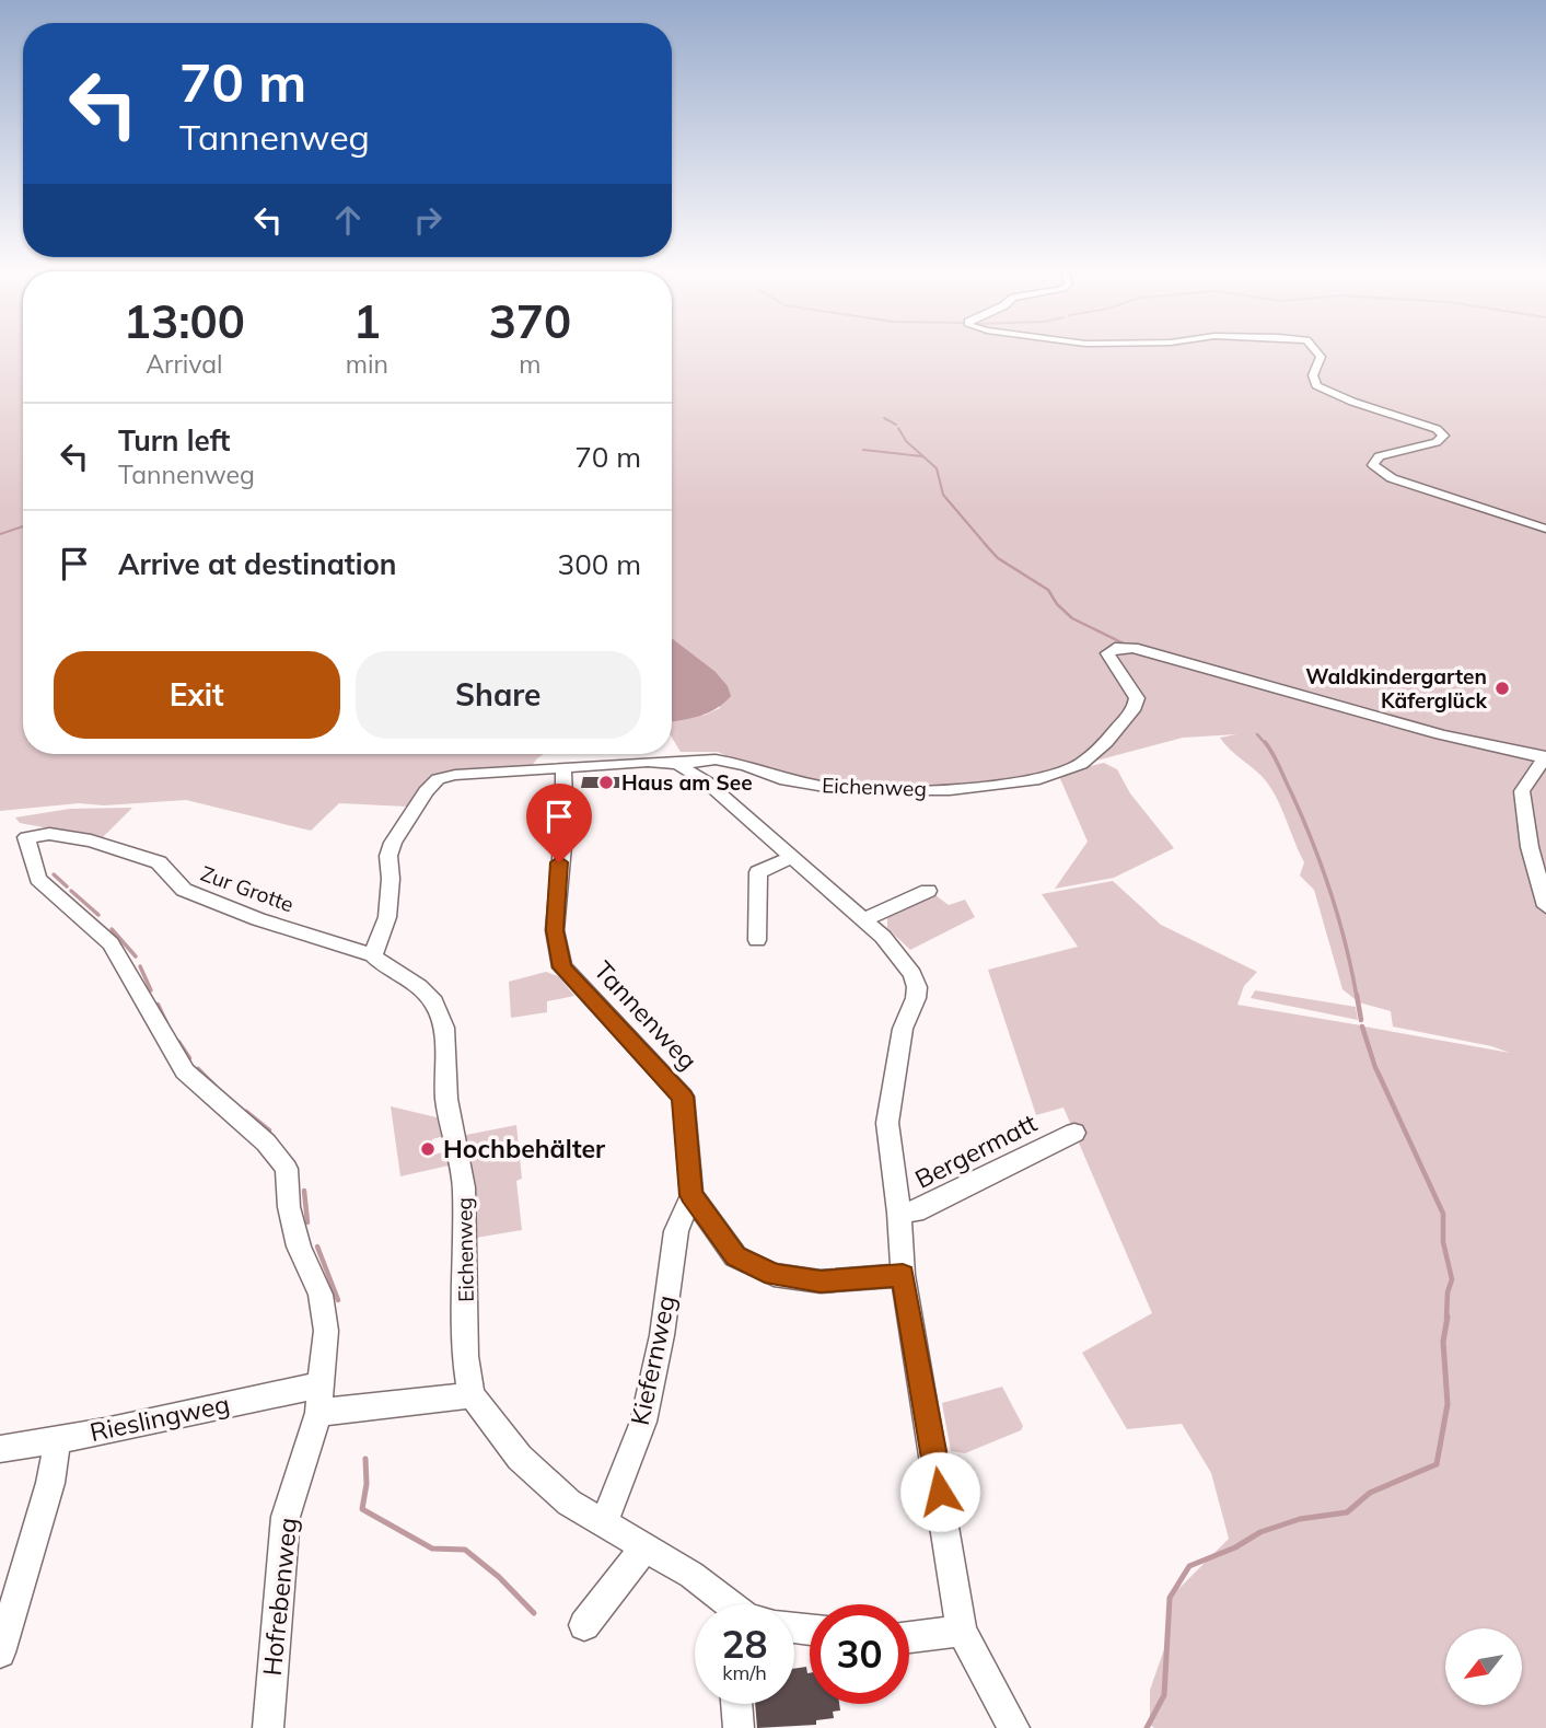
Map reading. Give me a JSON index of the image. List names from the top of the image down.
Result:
{
  "streets": {
    "street": [
      "Eichenweg",
      "Zur Grotte",
      "Tannenweg",
      "Bergermatt",
      "Kiefernweg",
      "Rieslingweg",
      "Hofrebenweg"
    ]
  },
  "crossings": [
    ["Eichenweg", "Zur Grotte"],
    ["Eichenweg", "Tannenweg"],
    ["Eichenweg", "Kiefernweg"],
    ["Eichenweg", "Rieslingweg"],
    ["Zur Grotte", "Hofrebenweg"],
    ["Tannenweg", "Kiefernweg"],
    ["Rieslingweg", "Hofrebenweg"]
  ],
  "places": ["Waldkindergarten Käferglück", "Haus am See", "Hochbehälter"],
  "north": "bottom left",
  "page": {
    "turn": ["70 m", "Tannenweg"],
    "eta": [
      "13:00",
      "Arrival",
      "1",
      "min",
      "370",
      "m"
    ],
    "list": [
      {
        "name": "Turn left",
        "note": "Tannenweg",
        "value": "70 m"
      },
      {
        "name": "Arrive at destination",
        "value": "300 m"
      }
    ],
    "buttons": ["Exit", "Share"],
    "speed": "28 km/h",
    "limit": "30"
  }
}
